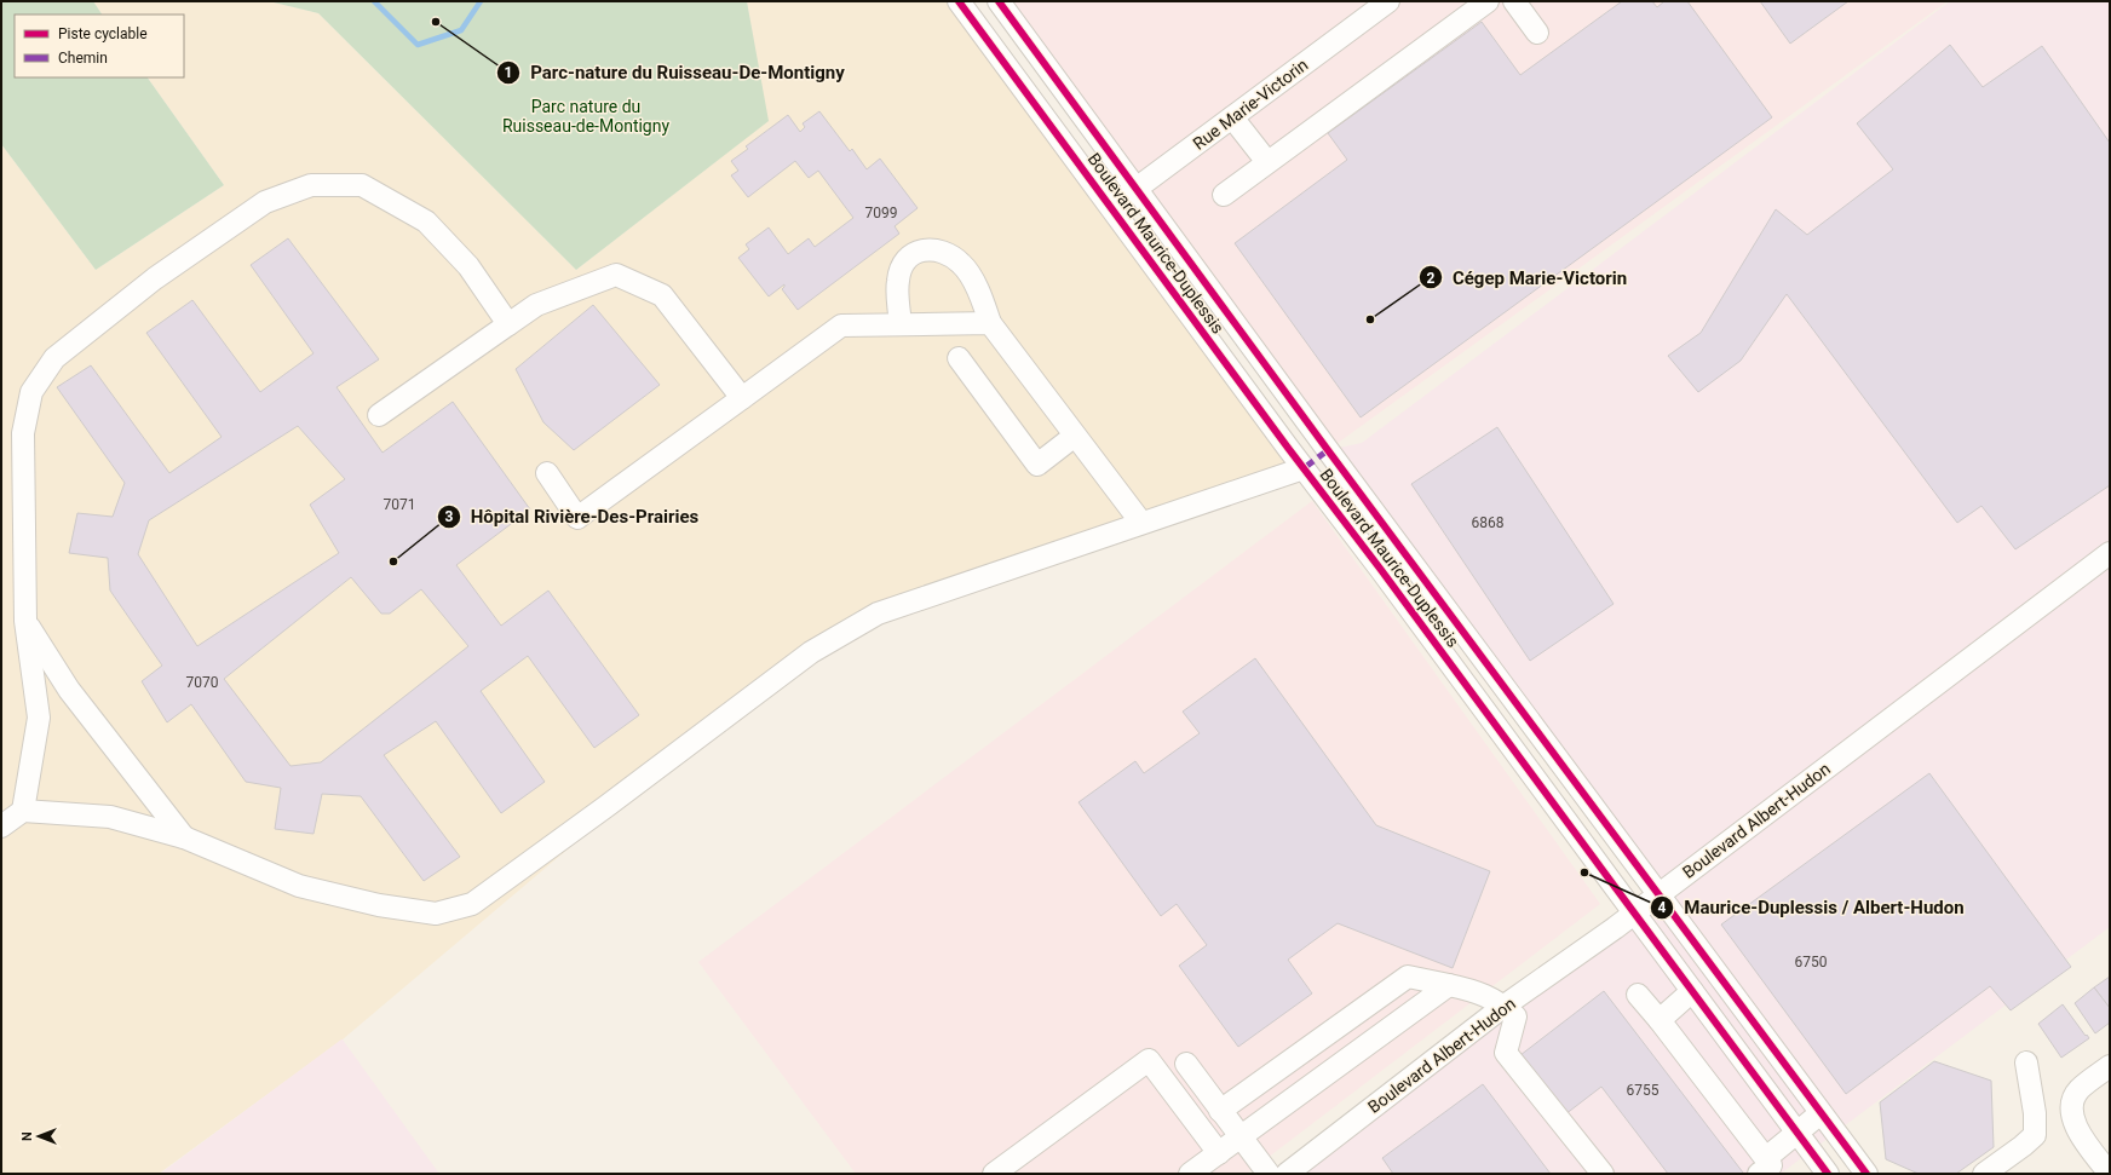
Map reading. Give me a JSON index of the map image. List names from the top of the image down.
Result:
{
  "streets": {
    "street": ["Rue Marie-Victorin", "Boulevard Maurice-Duplessis", "Boulevard Albert-Hudon"]
  },
  "crossings": [
    ["Rue Marie-Victorin", "Boulevard Maurice-Duplessis"],
    ["Boulevard Maurice-Duplessis", "Boulevard Albert-Hudon"]
  ],
  "parks": ["Parc nature du Ruisseau-de-Montigny"],
  "places": [
    "Parc-nature du Ruisseau-De-Montigny",
    "Cégep Marie-Victorin",
    "Hôpital Rivière-Des-Prairies",
    "Maurice-Duplessis / Albert-Hudon"
  ],
  "house_numbers": [
    "7099",
    "7071",
    "6868",
    "7070",
    "6750",
    "6755"
  ],
  "legend": ["Piste cyclable", "Chemin"],
  "north": "left"
}
